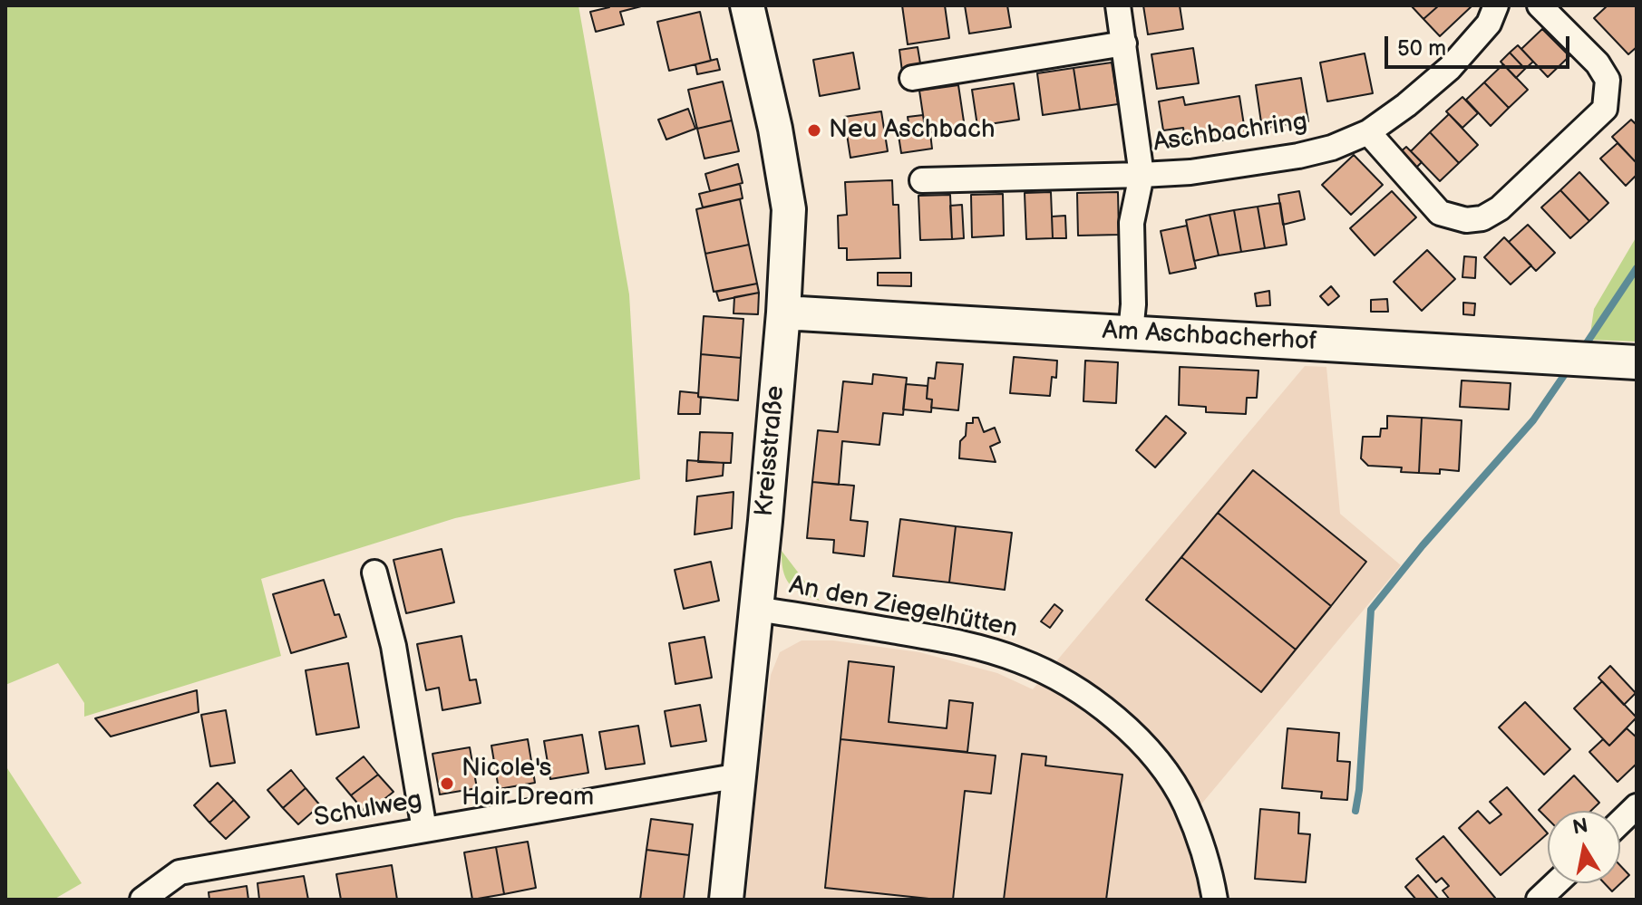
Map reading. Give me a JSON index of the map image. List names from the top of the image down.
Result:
{
  "streets": {
    "street": [
      "Aschbachring",
      "Am Aschbacherhof",
      "Kreisstraße",
      "An den Ziegelhütten",
      "Schulweg"
    ]
  },
  "crossings": [
    ["Aschbachring", "Am Aschbacherhof"],
    ["Am Aschbacherhof", "Kreisstraße"],
    ["Kreisstraße", "An den Ziegelhütten"],
    ["Kreisstraße", "Schulweg"]
  ],
  "places": ["Neu Aschbach", "Nicole's Hair Dream"],
  "scale_bar": "50 m",
  "north": "top"
}
